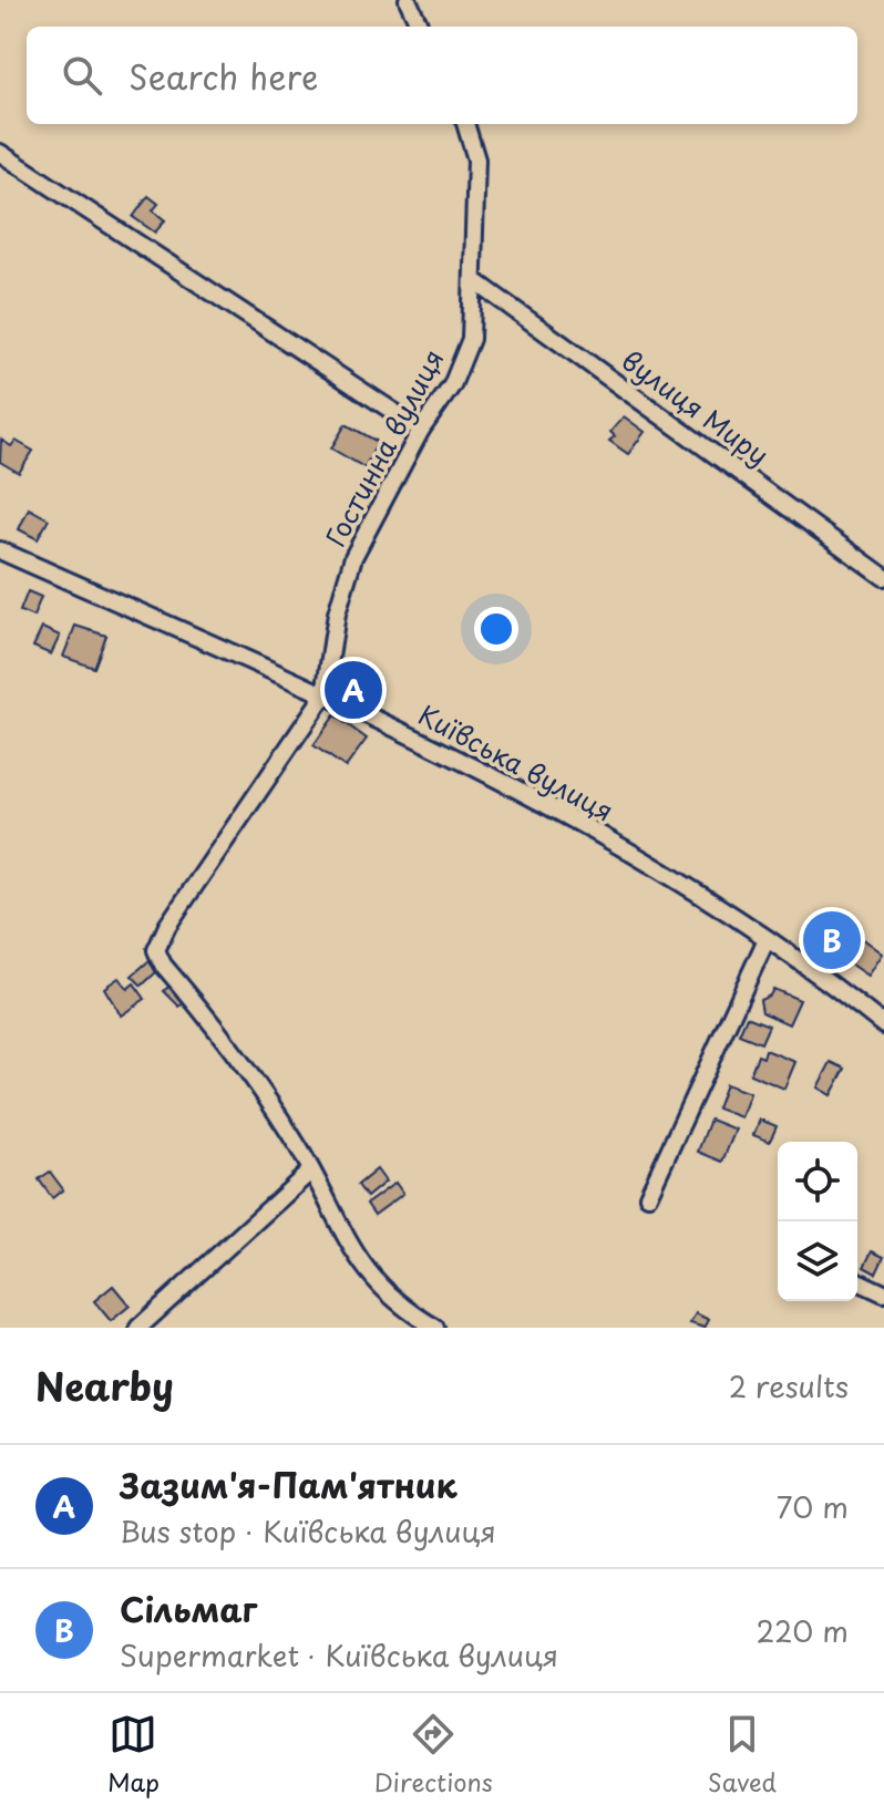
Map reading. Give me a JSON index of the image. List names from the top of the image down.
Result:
{
  "streets": {
    "street": ["вулиця Миру", "Гостинна вулиця", "Київська вулиця"]
  },
  "crossings": [
    ["вулиця Миру", "Гостинна вулиця"],
    ["Гостинна вулиця", "Київська вулиця"]
  ],
  "page": {
    "search": "Search here",
    "pins": ["A", "B"],
    "heading": ["Nearby", "2 results"],
    "list": [
      {
        "mark": "A",
        "name": "Зазим'я-Пам'ятник",
        "note": "Bus stop · Київська вулиця",
        "value": "70 m"
      },
      {
        "mark": "B",
        "name": "Сільмаг",
        "note": "Supermarket · Київська вулиця",
        "value": "220 m"
      }
    ],
    "nav": ["Map", "Directions", "Saved"]
  }
}
